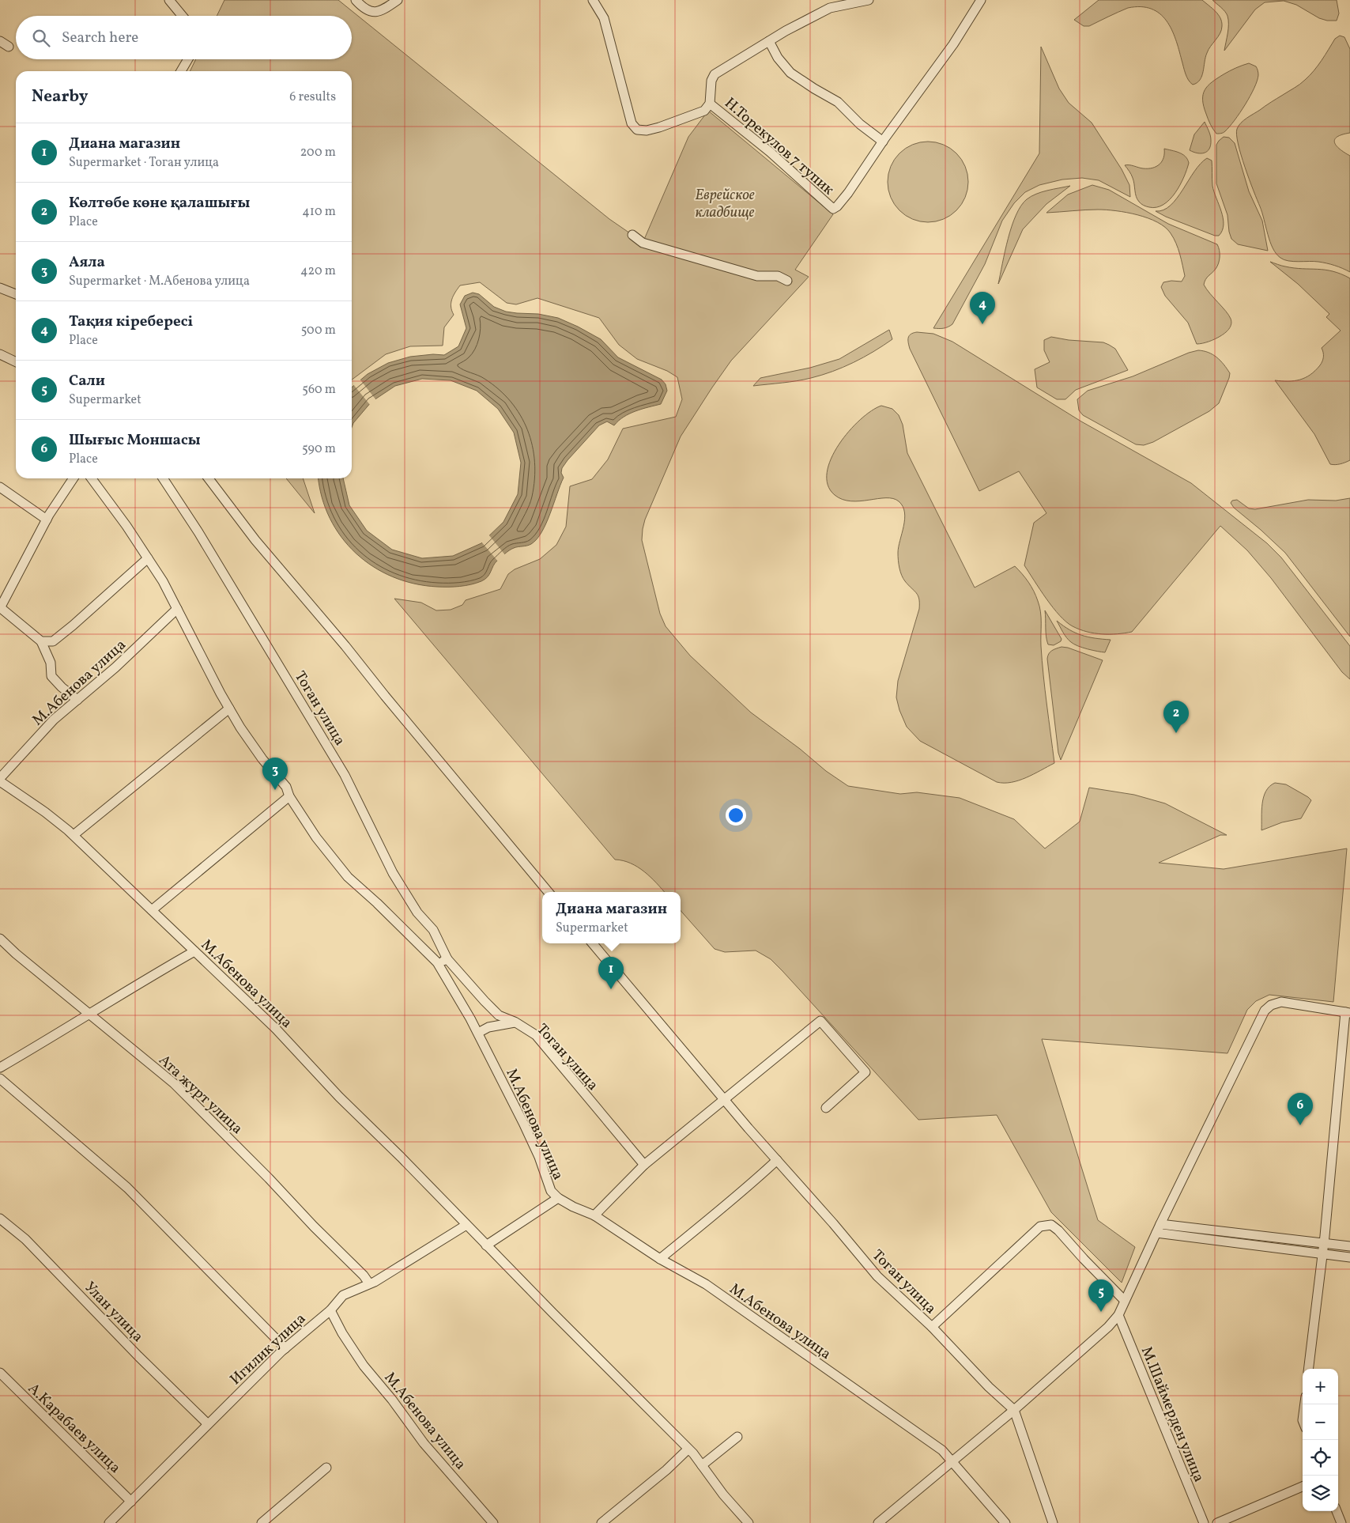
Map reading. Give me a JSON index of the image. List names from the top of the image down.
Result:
{
  "streets": {
    "street": [
      "Н.Торекулов 7 тупик",
      "М.Абенова улица",
      "Тоган улица",
      "Ата журт улица",
      "Улан улица",
      "Игилик улица",
      "М.Шаймерден улица",
      "А.Карабаев улица"
    ]
  },
  "crossings": [
    ["М.Абенова улица", "Игилик улица"],
    ["Ата журт улица", "Игилик улица"],
    ["Улан улица", "Игилик улица"],
    ["Игилик улица", "А.Карабаев улица"]
  ],
  "parks": ["Еврейское кладбище"],
  "page": {
    "search": "Search here",
    "heading": ["Nearby", "6 results"],
    "list": [
      {
        "mark": "1",
        "name": "Диана магазин",
        "note": "Supermarket · Тоган улица",
        "value": "200 m"
      },
      {
        "mark": "2",
        "name": "Көлтөбе көне қалашығы",
        "note": "Place",
        "value": "410 m"
      },
      {
        "mark": "3",
        "name": "Аяла",
        "note": "Supermarket · М.Абенова улица",
        "value": "420 m"
      },
      {
        "mark": "4",
        "name": "Тақия кіребересі",
        "note": "Place",
        "value": "500 m"
      },
      {
        "mark": "5",
        "name": "Сали",
        "note": "Supermarket",
        "value": "560 m"
      },
      {
        "mark": "6",
        "name": "Шығыс Моншасы",
        "note": "Place",
        "value": "590 m"
      }
    ],
    "pins": [
      "4",
      "2",
      "3",
      "1",
      "6",
      "5"
    ],
    "popup": ["Диана магазин", "Supermarket"],
    "map_buttons": ["+", "−"]
  }
}
